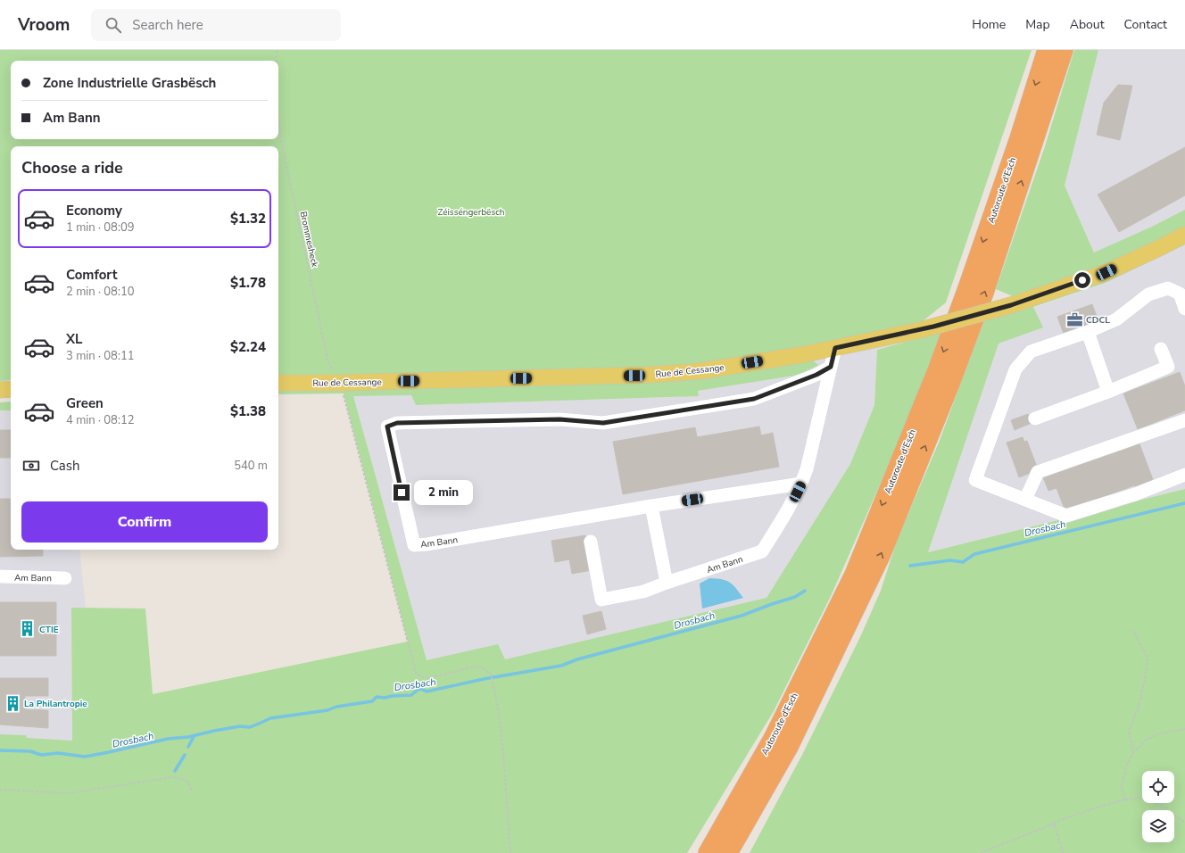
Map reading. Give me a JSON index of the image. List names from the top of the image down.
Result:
{
  "streets": {
    "highway": ["Autoroute d'Esch"],
    "main road": ["Rue de Cessange"],
    "street": ["Am Bann"],
    "path": ["Brommesheck"]
  },
  "crossings": [
    ["Brommesheck", "Rue de Cessange"],
    ["Rue de Cessange", "Am Bann"]
  ],
  "water": ["Drosbach"],
  "parks": ["Zéisséngerbësch"],
  "places": {
    "office": ["CDCL"],
    "building": ["CTIE", "La Philantropie"]
  },
  "page": {
    "header": "Vroom",
    "search": "Search here",
    "nav": [
      "Home",
      "Map",
      "About",
      "Contact"
    ],
    "banner": ["Zone Industrielle Grasbësch", "Am Bann"],
    "heading": "Choose a ride",
    "list": [
      {
        "name": "Economy",
        "note": "1 min · 08:09",
        "value": "$1.32"
      },
      {
        "name": "Comfort",
        "note": "2 min · 08:10",
        "value": "$1.78"
      },
      {
        "name": "XL",
        "note": "3 min · 08:11",
        "value": "$2.24"
      },
      {
        "name": "Green",
        "note": "4 min · 08:12",
        "value": "$1.38"
      }
    ],
    "pay": ["Cash", "540 m"],
    "bubble": "2 min",
    "buttons": "Confirm"
  }
}
